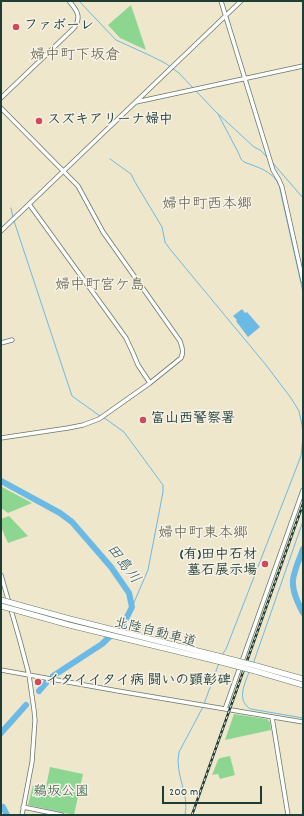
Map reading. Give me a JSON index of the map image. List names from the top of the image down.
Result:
{
  "streets": {
    "highway": ["北陸自動車道"]
  },
  "districts": [
    "婦中町下坂倉",
    "婦中町西本郷",
    "婦中町宮ケ島",
    "婦中町東本郷"
  ],
  "water": ["田島川"],
  "parks": ["鵜坂公園"],
  "places": [
    "ファボーレ",
    "スズキアリーナ婦中",
    "富山西警察署",
    "(有)田中石材 墓石展示場",
    "イタイイタイ病 闘いの顕彰碑"
  ],
  "scale_bar": "200 m"
}
